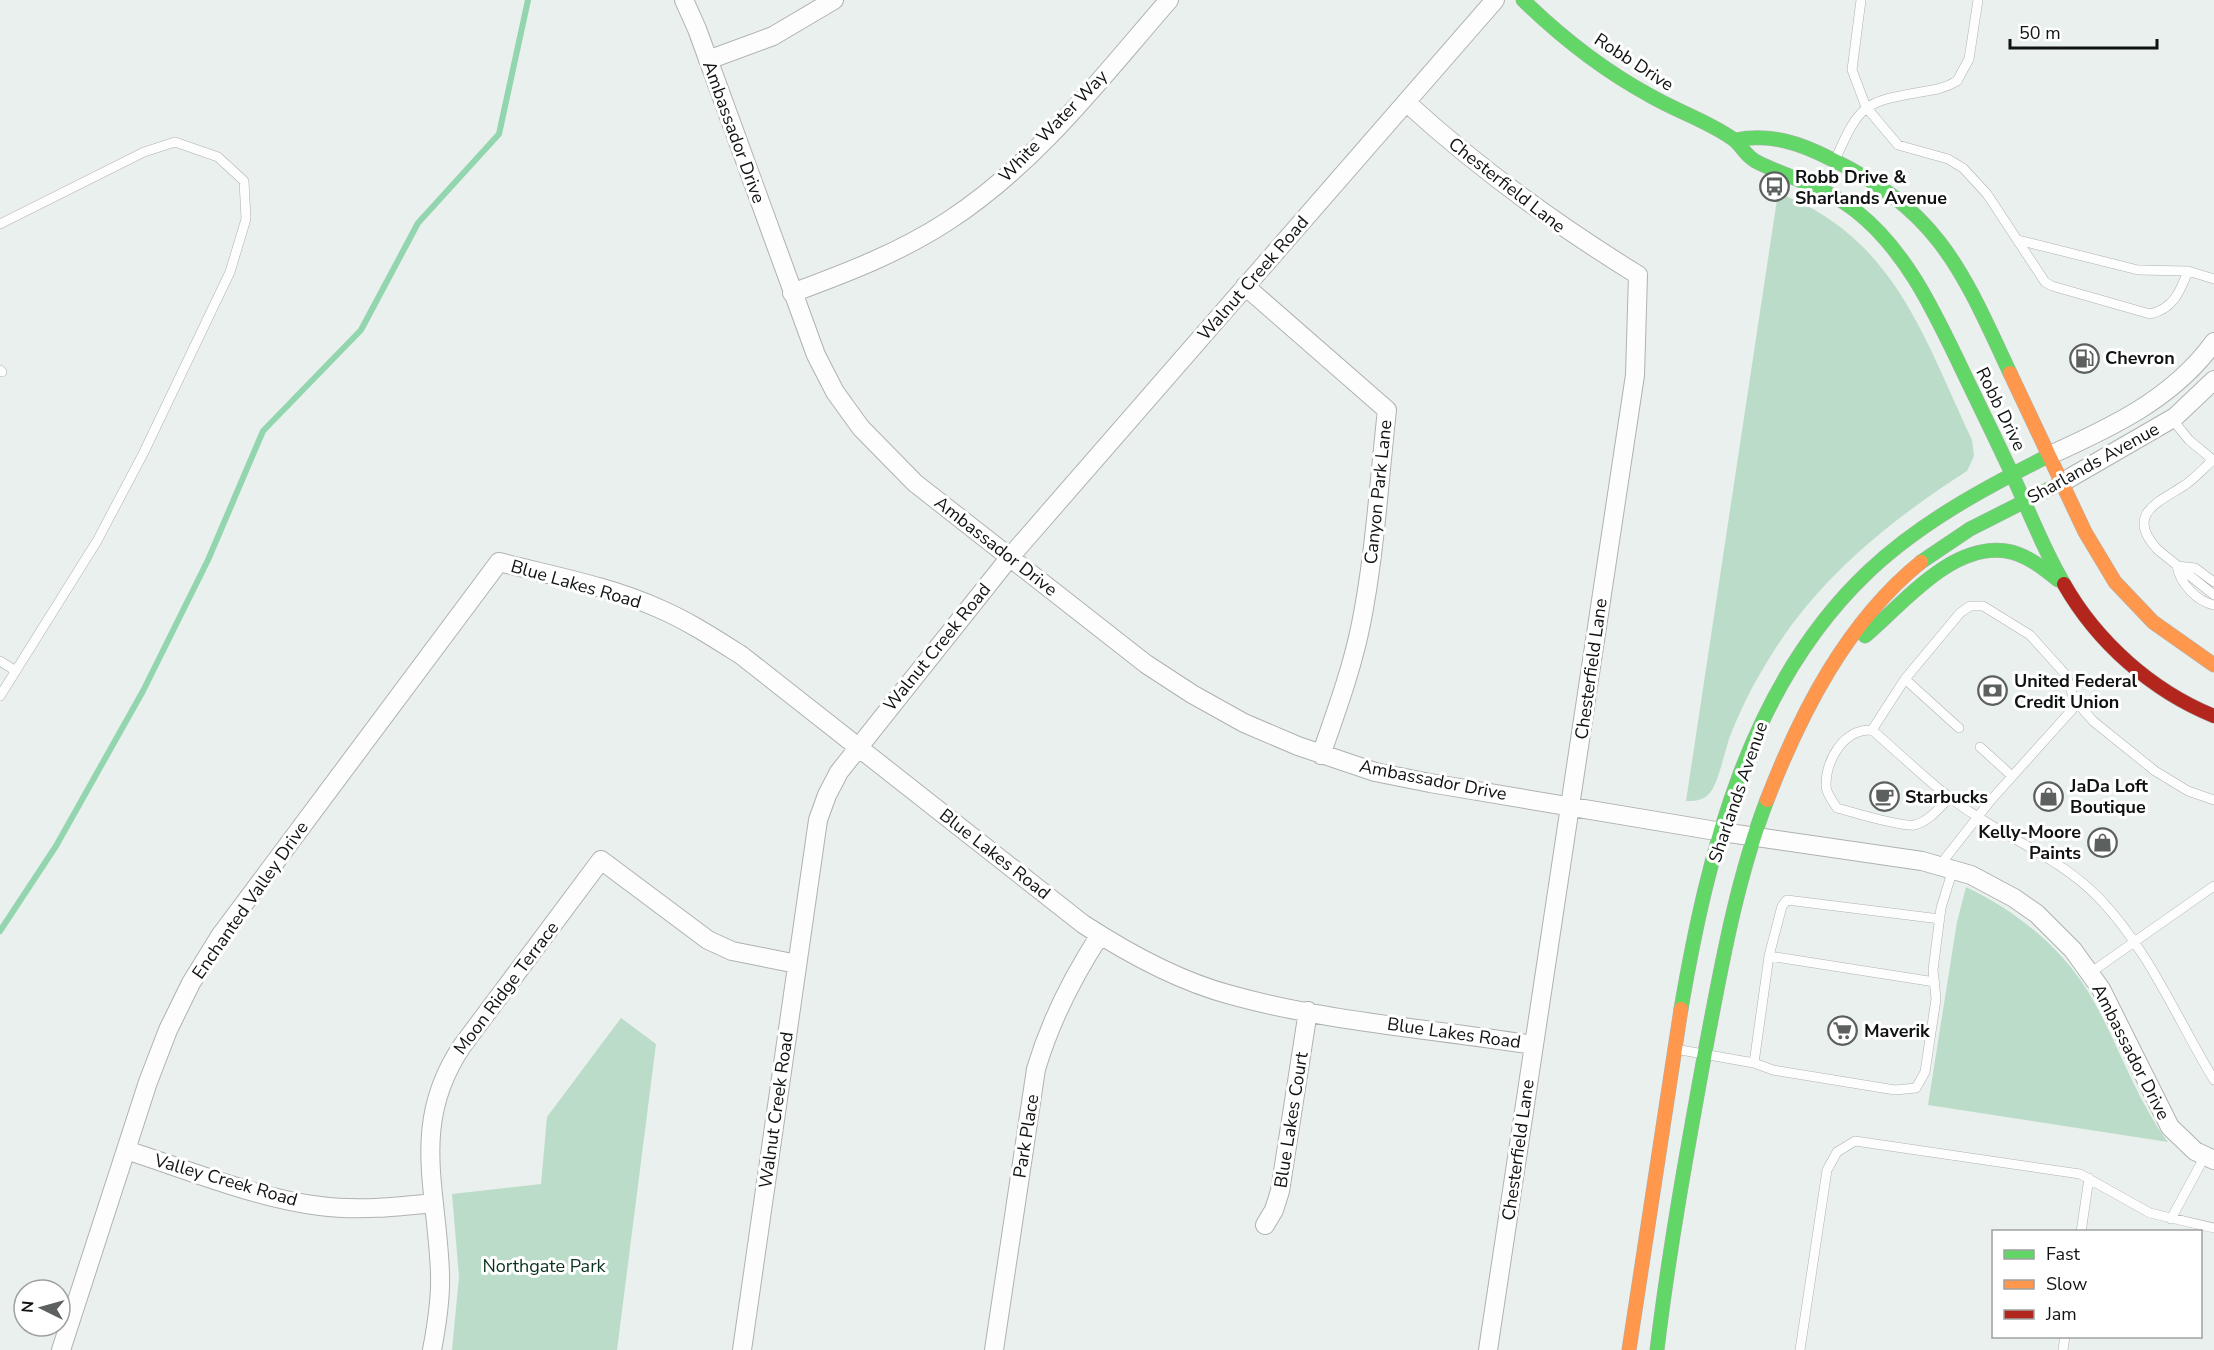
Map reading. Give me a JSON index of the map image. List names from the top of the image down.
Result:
{
  "streets": {
    "main road": ["Robb Drive", "Sharlands Avenue"],
    "street": [
      "White Water Way",
      "Ambassador Drive",
      "Chesterfield Lane",
      "Walnut Creek Road",
      "Canyon Park Lane",
      "Blue Lakes Road",
      "Enchanted Valley Drive",
      "Moon Ridge Terrace",
      "Blue Lakes Court",
      "Park Place",
      "Valley Creek Road"
    ]
  },
  "crossings": [
    ["Robb Drive", "Sharlands Avenue"],
    ["White Water Way", "Ambassador Drive"],
    ["Ambassador Drive", "Chesterfield Lane"],
    ["Ambassador Drive", "Walnut Creek Road"],
    ["Ambassador Drive", "Sharlands Avenue"],
    ["Ambassador Drive", "Canyon Park Lane"],
    ["Chesterfield Lane", "Walnut Creek Road"],
    ["Chesterfield Lane", "Blue Lakes Road"],
    ["Walnut Creek Road", "Canyon Park Lane"],
    ["Walnut Creek Road", "Blue Lakes Road"],
    ["Walnut Creek Road", "Moon Ridge Terrace"],
    ["Blue Lakes Road", "Enchanted Valley Drive"],
    ["Blue Lakes Road", "Blue Lakes Court"],
    ["Blue Lakes Road", "Park Place"],
    ["Enchanted Valley Drive", "Valley Creek Road"],
    ["Moon Ridge Terrace", "Valley Creek Road"]
  ],
  "parks": ["Northgate Park"],
  "places": {
    "bus stop": ["Robb Drive & Sharlands Avenue"],
    "fuel station": ["Chevron"],
    "bank": ["United Federal Credit Union"],
    "shop": ["JaDa Loft Boutique", "Kelly-Moore Paints"],
    "cafe": ["Starbucks"],
    "supermarket": ["Maverik"]
  },
  "legend": ["Fast", "Slow", "Jam"],
  "scale_bar": "50 m",
  "north": "left"
}
